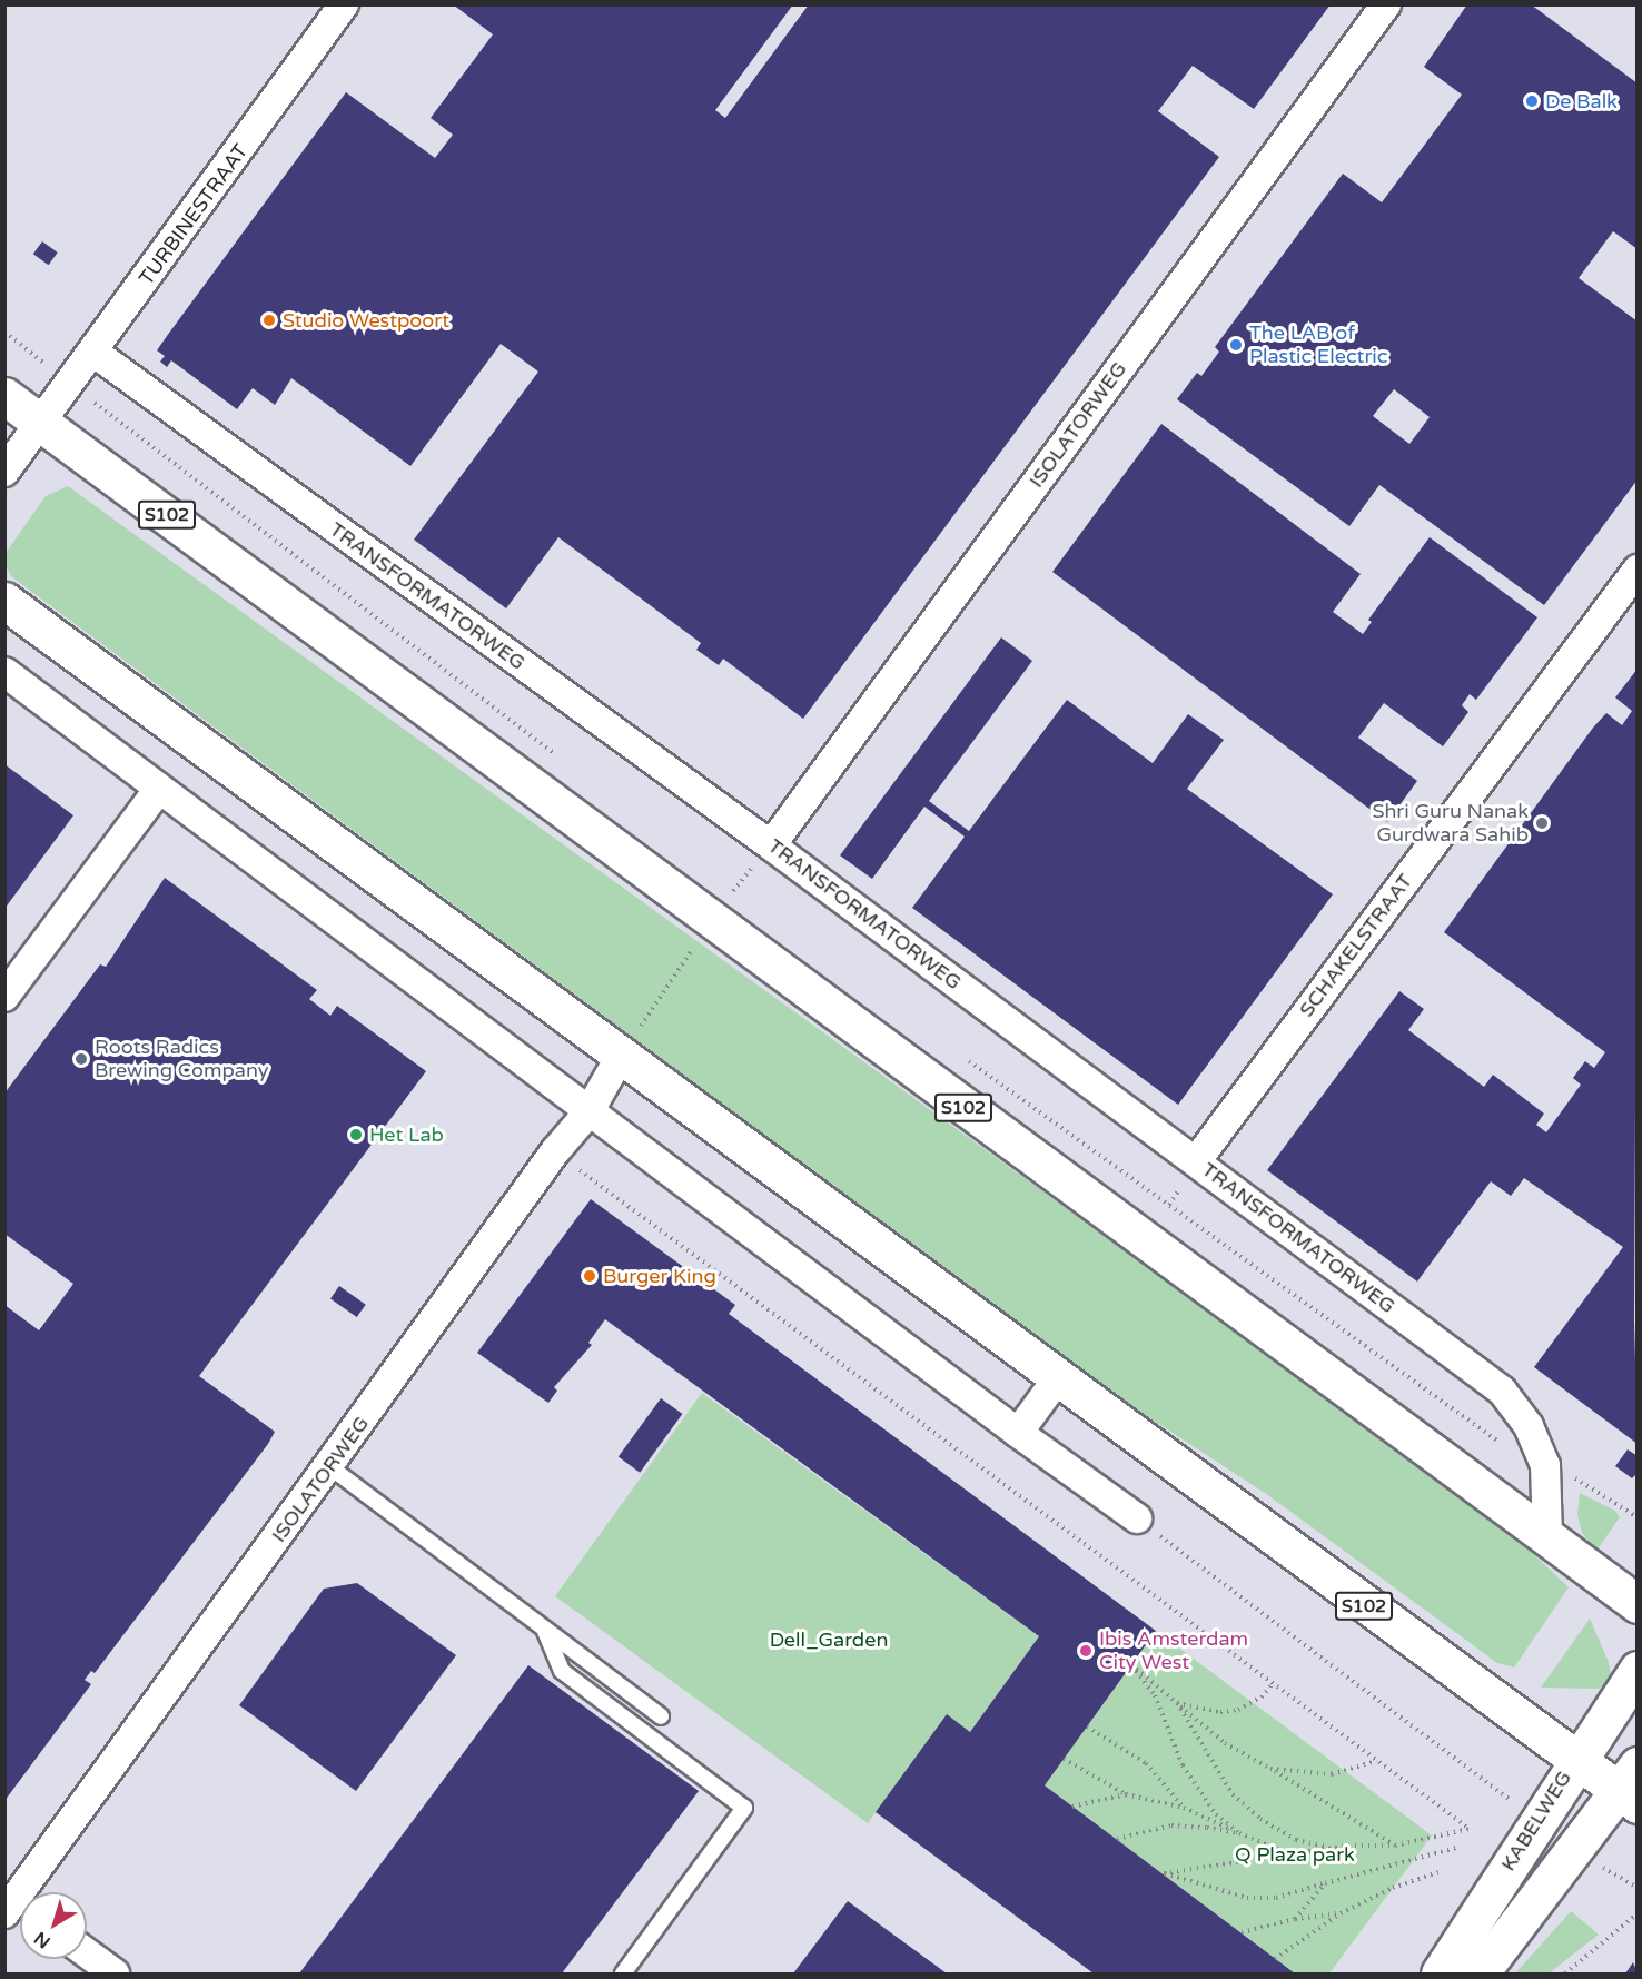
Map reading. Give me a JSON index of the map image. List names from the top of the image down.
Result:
{
  "streets": {
    "main road": ["S102", "KABELWEG"],
    "street": [
      "TURBINESTRAAT",
      "ISOLATORWEG",
      "TRANSFORMATORWEG",
      "SCHAKELSTRAAT"
    ]
  },
  "crossings": [
    ["TURBINESTRAAT", "S102"],
    ["TURBINESTRAAT", "TRANSFORMATORWEG"],
    ["ISOLATORWEG", "S102"],
    ["ISOLATORWEG", "TRANSFORMATORWEG"],
    ["S102", "TRANSFORMATORWEG"],
    ["S102", "KABELWEG"],
    ["TRANSFORMATORWEG", "SCHAKELSTRAAT"]
  ],
  "parks": ["Dell_Garden", "Q Plaza park"],
  "places": [
    "De Balk",
    "Studio Westpoort",
    "The LAB of Plastic Electric",
    "Shri Guru Nanak Gurdwara Sahib",
    "Roots Radics Brewing Company",
    "Het Lab",
    "Burger King",
    "Ibis Amsterdam City West"
  ],
  "north": "bottom left"
}
